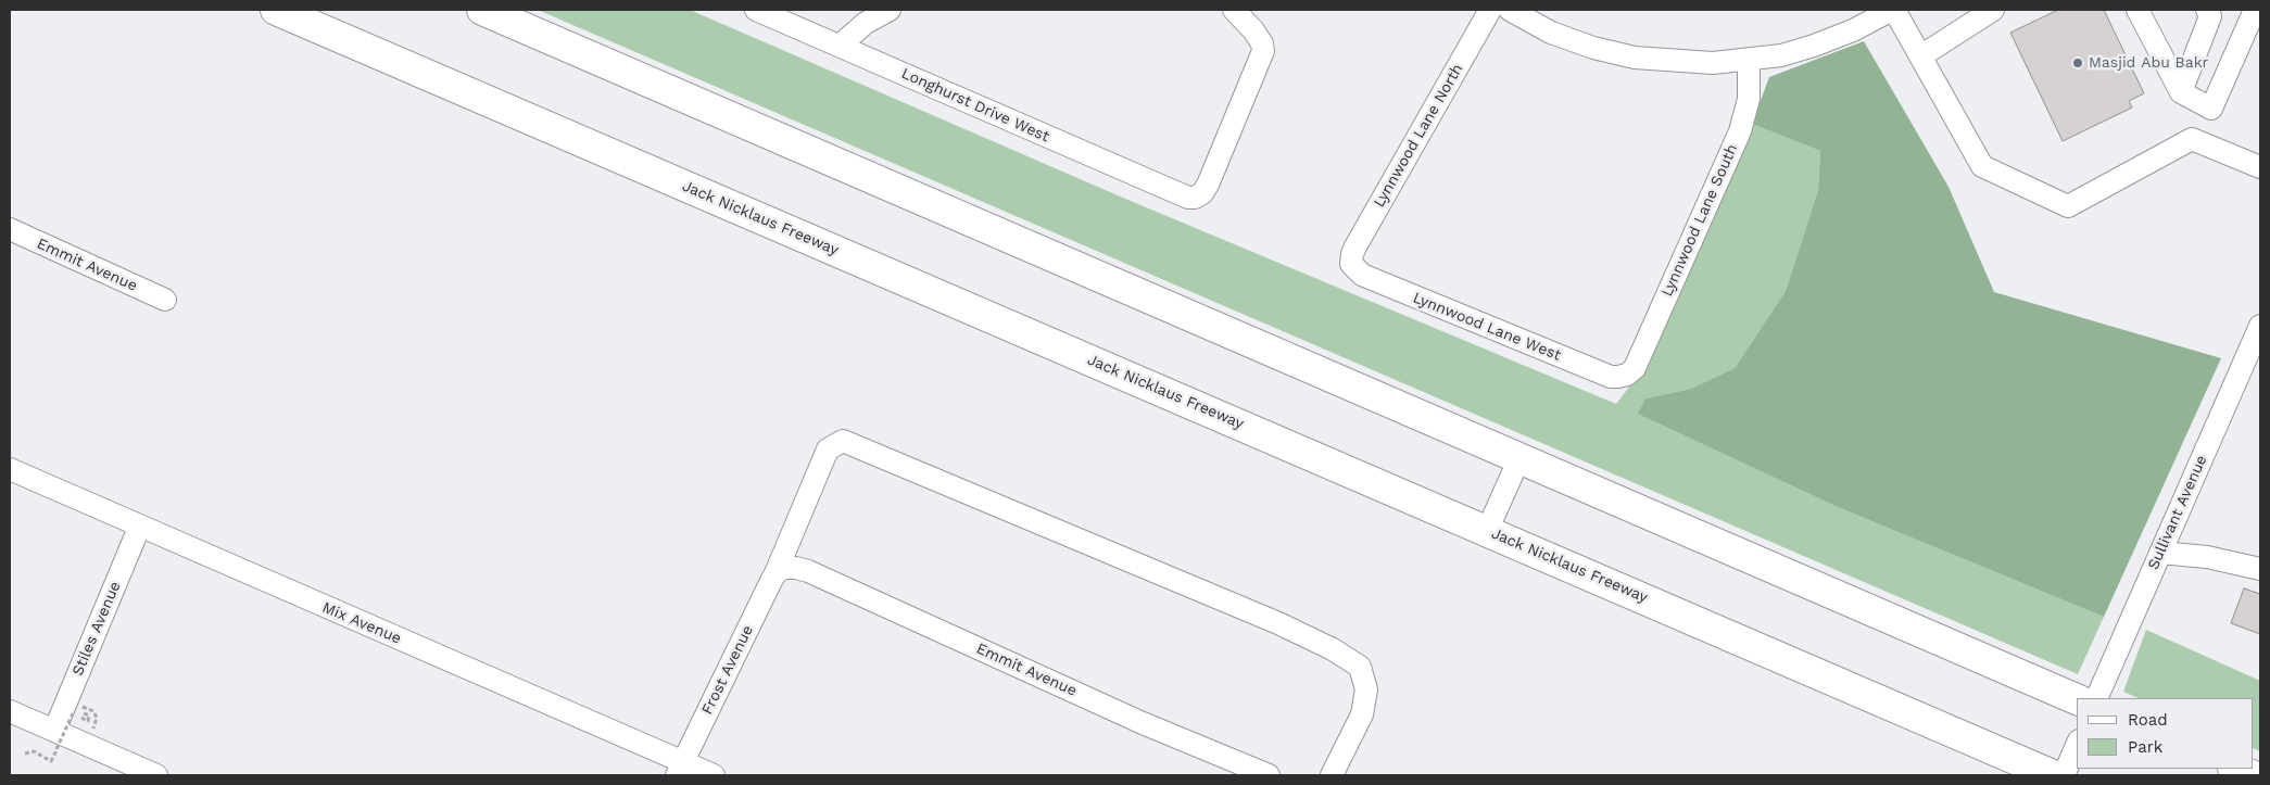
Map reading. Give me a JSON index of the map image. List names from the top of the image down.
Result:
{
  "streets": {
    "highway": ["Jack Nicklaus Freeway"],
    "street": [
      "Longhurst Drive West",
      "Lynnwood Lane North",
      "Lynnwood Lane South",
      "Emmit Avenue",
      "Lynnwood Lane West",
      "Sullivant Avenue",
      "Mix Avenue",
      "Stiles Avenue",
      "Frost Avenue"
    ]
  },
  "crossings": [
    ["Lynnwood Lane North", "Lynnwood Lane West"],
    ["Lynnwood Lane South", "Lynnwood Lane West"],
    ["Emmit Avenue", "Frost Avenue"],
    ["Mix Avenue", "Stiles Avenue"],
    ["Mix Avenue", "Frost Avenue"]
  ],
  "places": ["Masjid Abu Bakr"],
  "legend": ["Road", "Park"]
}
